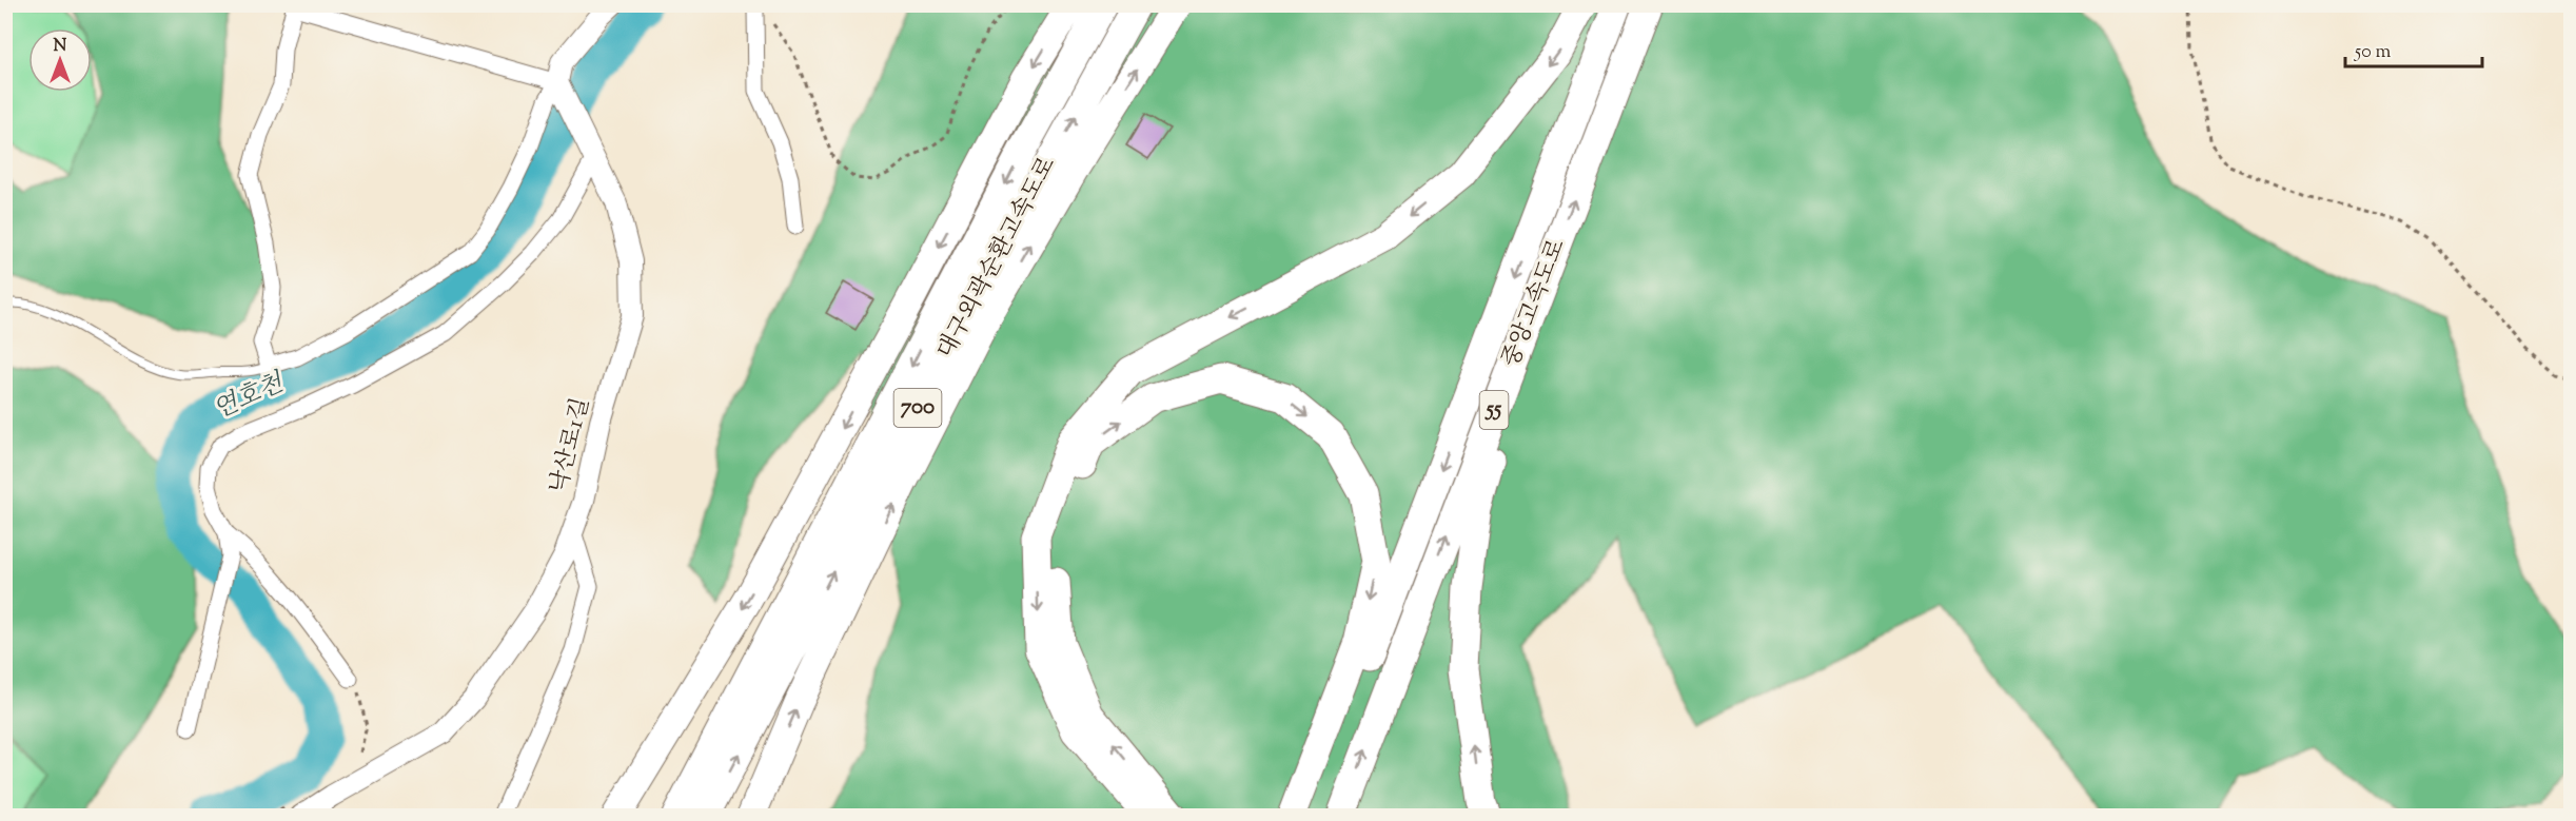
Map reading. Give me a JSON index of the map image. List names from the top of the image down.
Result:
{
  "streets": {
    "highway": [
      "대구외곽순환고속도로",
      "중앙고속도로",
      "700",
      "55"
    ],
    "street": ["낙산로1길"]
  },
  "water": ["연호천"],
  "scale_bar": "50 m",
  "north": "top"
}
